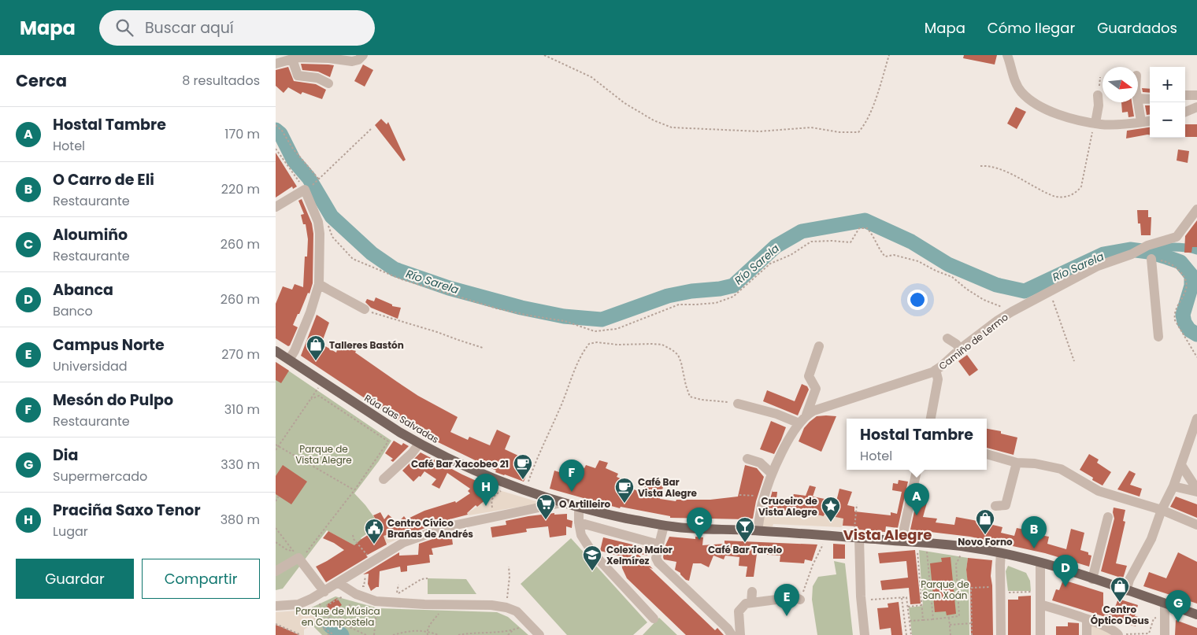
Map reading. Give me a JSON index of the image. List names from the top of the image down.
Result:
{
  "streets": {
    "main road": ["Rúa das Salvadas"],
    "street": ["Camiño de Lermo"]
  },
  "crossings": [
    ["Camiño de Lermo", "Rúa das Salvadas"]
  ],
  "districts": ["Vista Alegre"],
  "water": ["Río Sarela"],
  "parks": ["Parque de Vista Alegre", "Parque de San Xoán", "Parque de Música en Compostela"],
  "places": {
    "shop": ["Talleres Bastón", "Novo Forno", "Centro Óptico Deus"],
    "cafe": ["Café Bar Xacobeo 21", "Café Bar Vista Alegre"],
    "supermarket": ["O Artilleiro"],
    "place": ["Cruceiro de Vista Alegre"],
    "bar": ["Café Bar Tarelo"],
    "public building": ["Centro Cívico Brañas de Andrés"],
    "school or university": ["Colexio Maior Xelmírez"]
  },
  "north": "right",
  "page": {
    "header": "Mapa",
    "search": "Buscar aquí",
    "nav": ["Mapa", "Cómo llegar", "Guardados"],
    "heading": ["Cerca", "8 resultados"],
    "map_buttons": ["+", "−"],
    "list": [
      {
        "mark": "A",
        "name": "Hostal Tambre",
        "note": "Hotel",
        "value": "170 m"
      },
      {
        "mark": "B",
        "name": "O Carro de Eli",
        "note": "Restaurante",
        "value": "220 m"
      },
      {
        "mark": "C",
        "name": "Aloumiño",
        "note": "Restaurante",
        "value": "260 m"
      },
      {
        "mark": "D",
        "name": "Abanca",
        "note": "Banco",
        "value": "260 m"
      },
      {
        "mark": "E",
        "name": "Campus Norte",
        "note": "Universidad",
        "value": "270 m"
      },
      {
        "mark": "F",
        "name": "Mesón do Pulpo",
        "note": "Restaurante",
        "value": "310 m"
      },
      {
        "mark": "G",
        "name": "Dia",
        "note": "Supermercado",
        "value": "330 m"
      },
      {
        "mark": "H",
        "name": "Praciña Saxo Tenor",
        "note": "Lugar",
        "value": "380 m"
      }
    ],
    "popup": ["Hostal Tambre", "Hotel"],
    "pins": [
      "F",
      "H",
      "A",
      "C",
      "B",
      "D",
      "E",
      "G"
    ],
    "buttons": ["Guardar", "Compartir"]
  }
}
